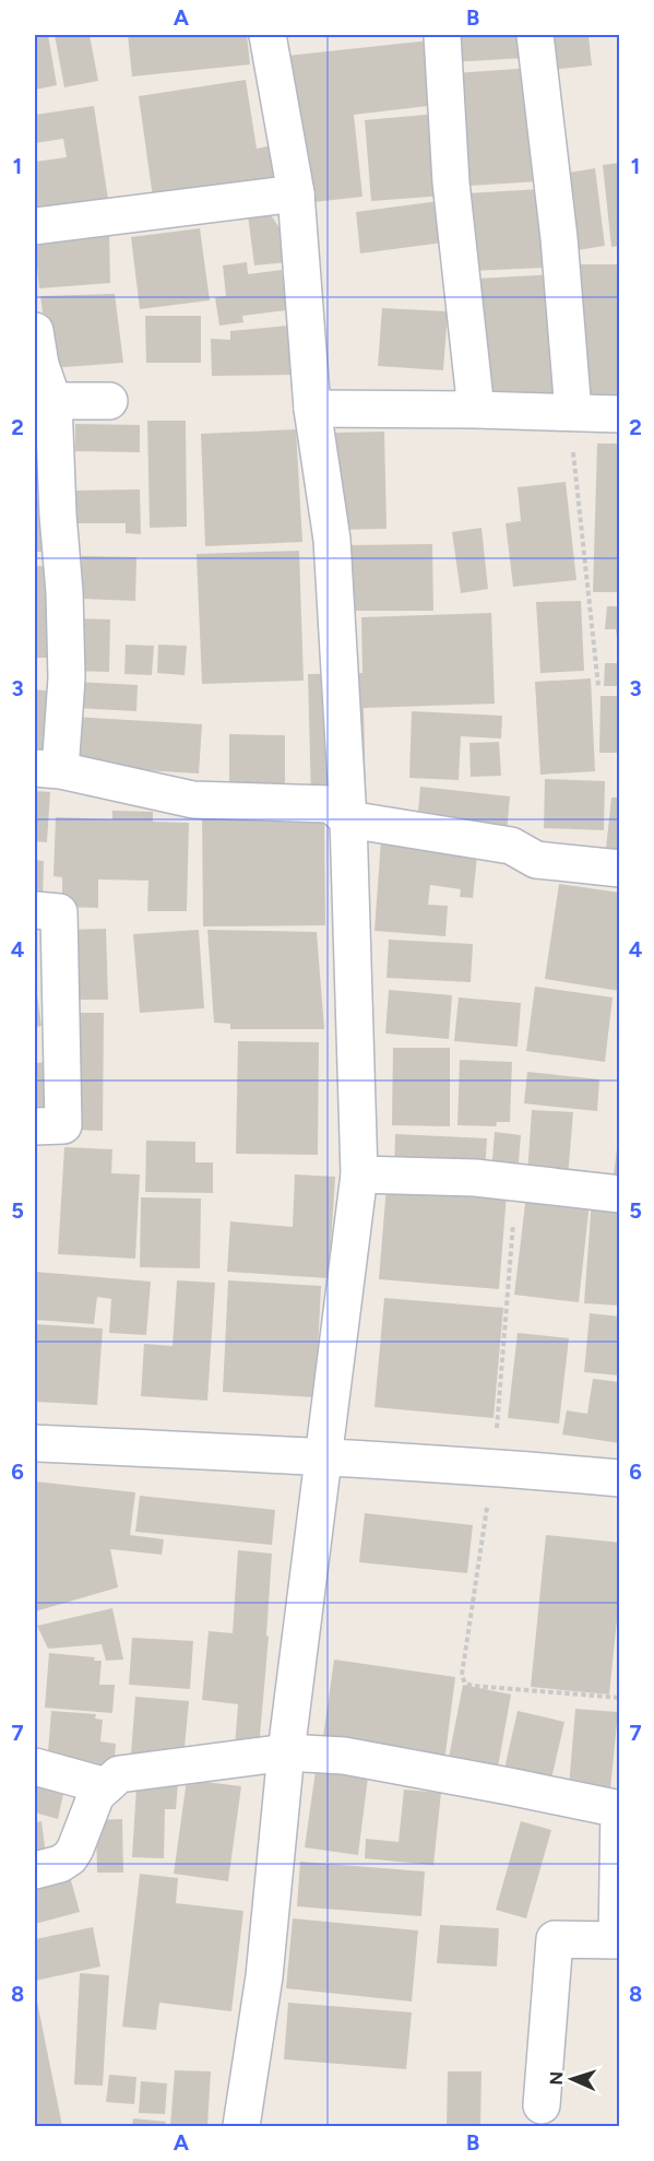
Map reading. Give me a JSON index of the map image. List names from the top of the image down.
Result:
{
  "north": "left",
  "grid": {
    "columns": ["A", "B"],
    "rows": [
      "1",
      "2",
      "3",
      "4",
      "5",
      "6",
      "7",
      "8"
    ]
  }
}
